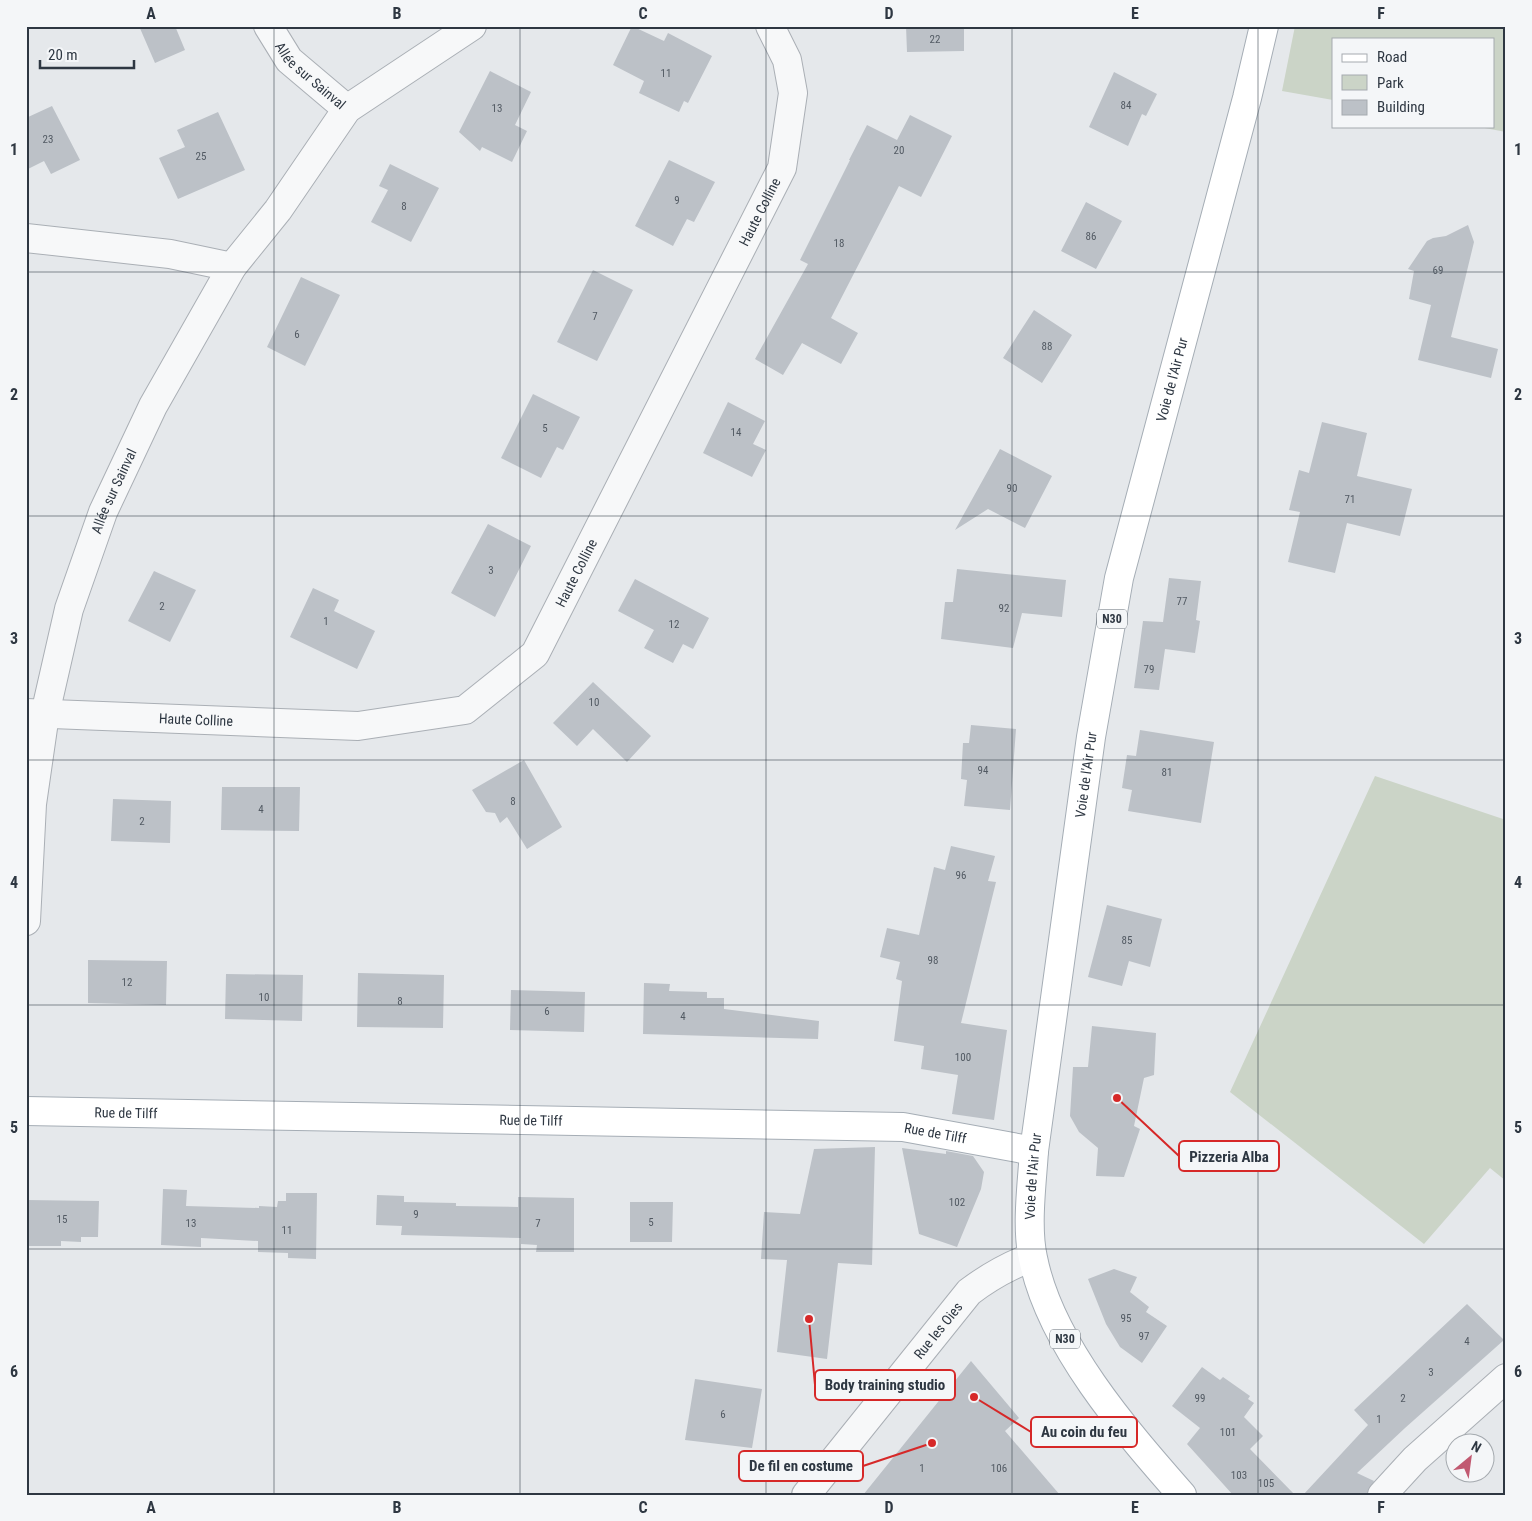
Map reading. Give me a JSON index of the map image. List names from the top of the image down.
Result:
{
  "streets": {
    "main road": ["Voie de l'Air Pur", "N30", "Rue de Tilff"],
    "street": ["Allée sur Sainval", "Haute Colline", "Rue les Oies"]
  },
  "crossings": [
    ["Allée sur Sainval", "Haute Colline"],
    ["Voie de l'Air Pur", "Rue de Tilff"],
    ["Voie de l'Air Pur", "Rue les Oies"]
  ],
  "places": [
    "Pizzeria Alba",
    "Body training studio",
    "Au coin du feu",
    "De fil en costume"
  ],
  "house_numbers": [
    "22",
    "11",
    "84",
    "13",
    "23",
    "20",
    "25",
    "9",
    "8",
    "86",
    "18",
    "69",
    "7",
    "6",
    "88",
    "5",
    "14",
    "90",
    "71",
    "3",
    "77",
    "2",
    "92",
    "1",
    "12",
    "79",
    "10",
    "94",
    "81",
    "8",
    "4",
    "2",
    "96",
    "85",
    "98",
    "12",
    "10",
    "8",
    "6",
    "4",
    "100",
    "102",
    "9",
    "15",
    "5",
    "13",
    "7",
    "11",
    "95",
    "97",
    "4",
    "3",
    "99",
    "2",
    "6",
    "1",
    "101",
    "1",
    "106",
    "103",
    "105"
  ],
  "legend": ["Road", "Park", "Building"],
  "scale_bar": "20 m",
  "north": "top right",
  "grid": {
    "columns": [
      "A",
      "B",
      "C",
      "D",
      "E",
      "F"
    ],
    "rows": [
      "1",
      "2",
      "3",
      "4",
      "5",
      "6"
    ]
  }
}
